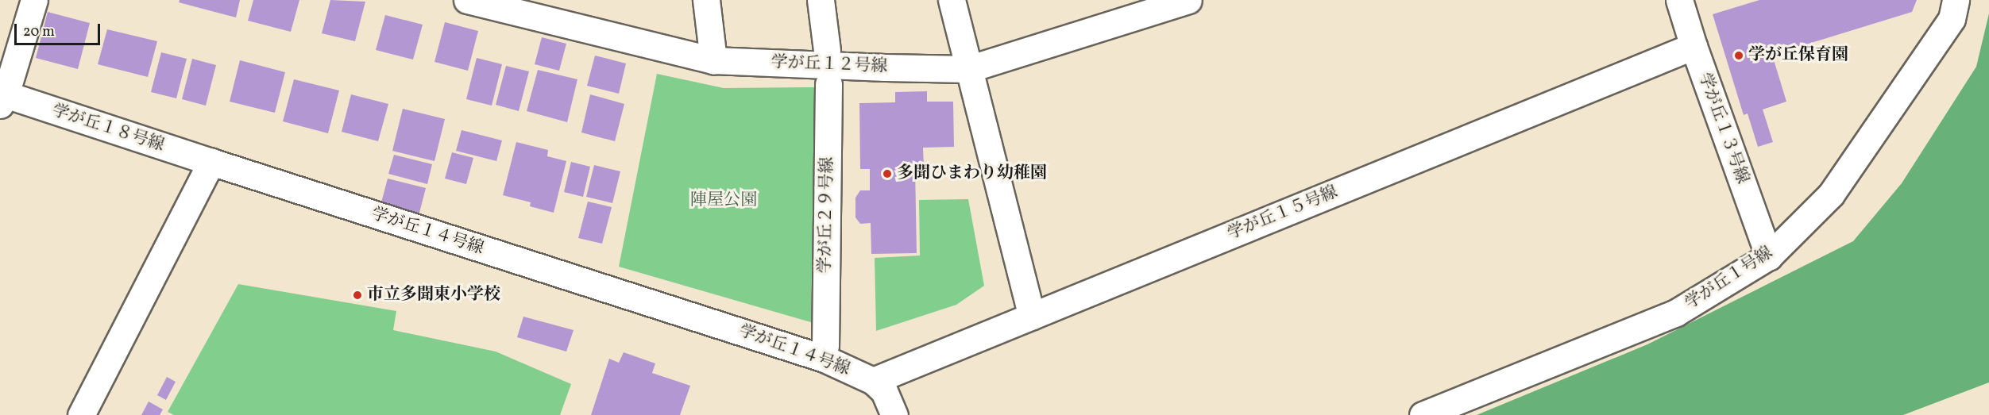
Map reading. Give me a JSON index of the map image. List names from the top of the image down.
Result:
{
  "streets": {
    "street": [
      "学が丘１２号線",
      "学が丘１８号線",
      "学が丘１３号線",
      "学が丘１５号線",
      "学が丘２９号線",
      "学が丘１４号線",
      "学が丘１号線"
    ]
  },
  "crossings": [
    ["学が丘１８号線", "学が丘１４号線"],
    ["学が丘１３号線", "学が丘１５号線"],
    ["学が丘１３号線", "学が丘１号線"],
    ["学が丘１５号線", "学が丘１４号線"]
  ],
  "parks": ["陣屋公園"],
  "places": ["学が丘保育園", "多聞ひまわり幼稚園", "市立多聞東小学校"],
  "scale_bar": "20 m"
}
